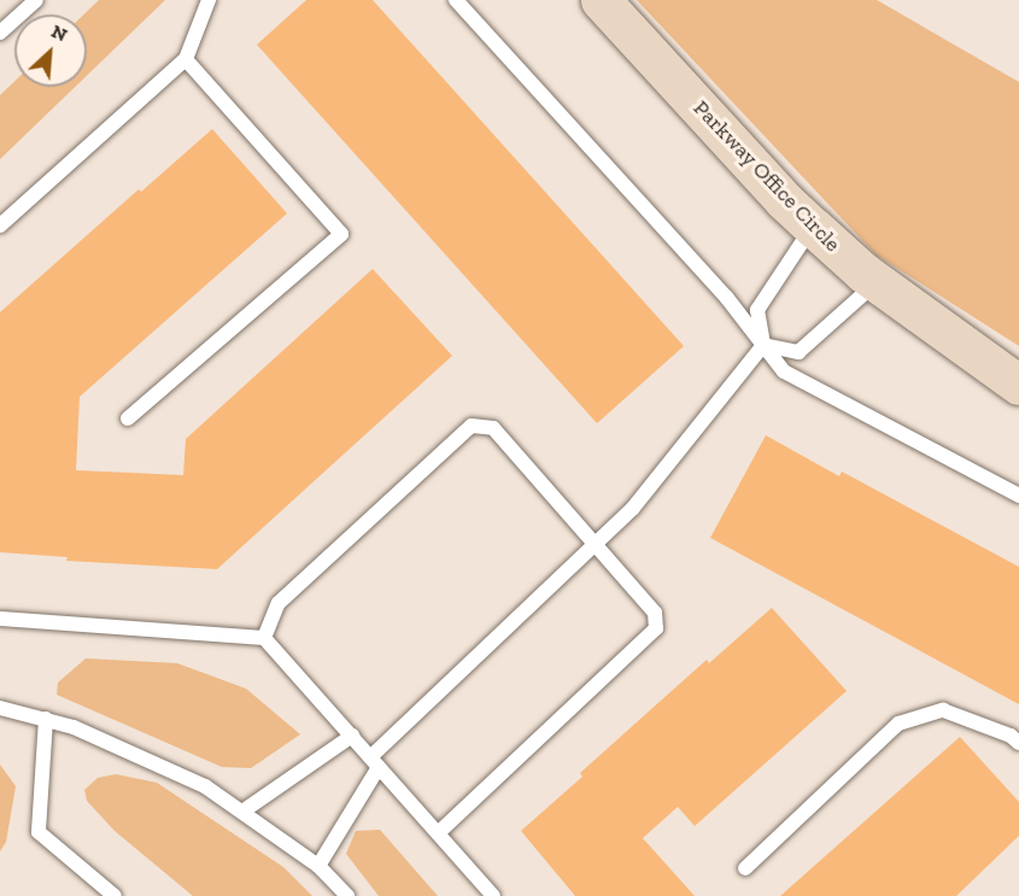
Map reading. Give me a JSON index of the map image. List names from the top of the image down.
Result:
{
  "streets": {
    "street": ["Parkway Office Circle"]
  },
  "north": "top right"
}
